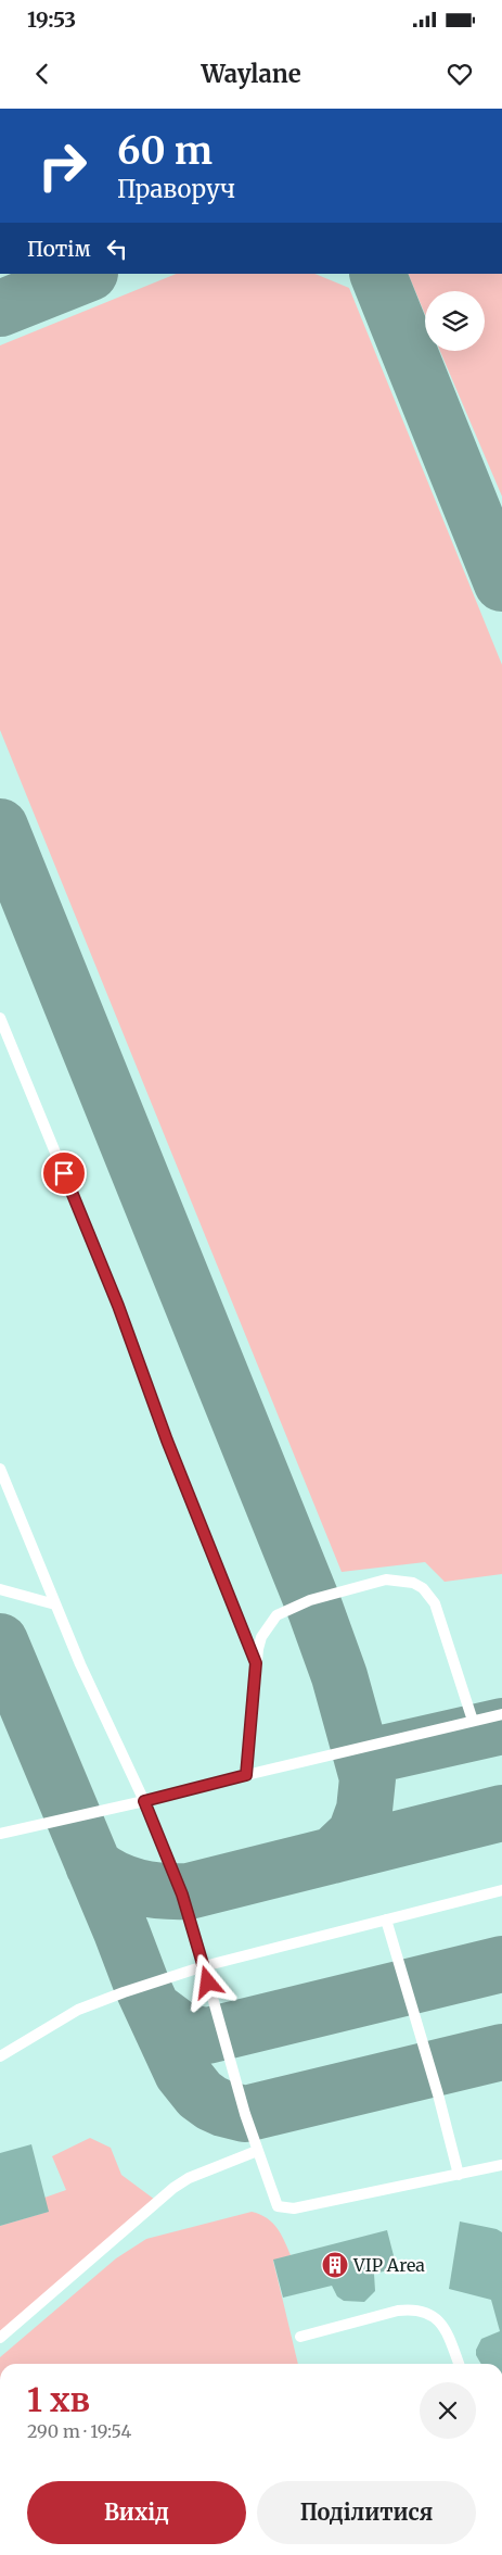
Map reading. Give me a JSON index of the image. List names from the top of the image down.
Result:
{
  "places": {
    "building": ["VIP Area"]
  },
  "page": {
    "status": "19:53",
    "header": "Waylane",
    "turn": ["60 m", "Праворуч"],
    "then": "Потім",
    "heading": ["1 хв", "290 m · 19:54"],
    "buttons": ["Вихід", "Поділитися"]
  }
}
